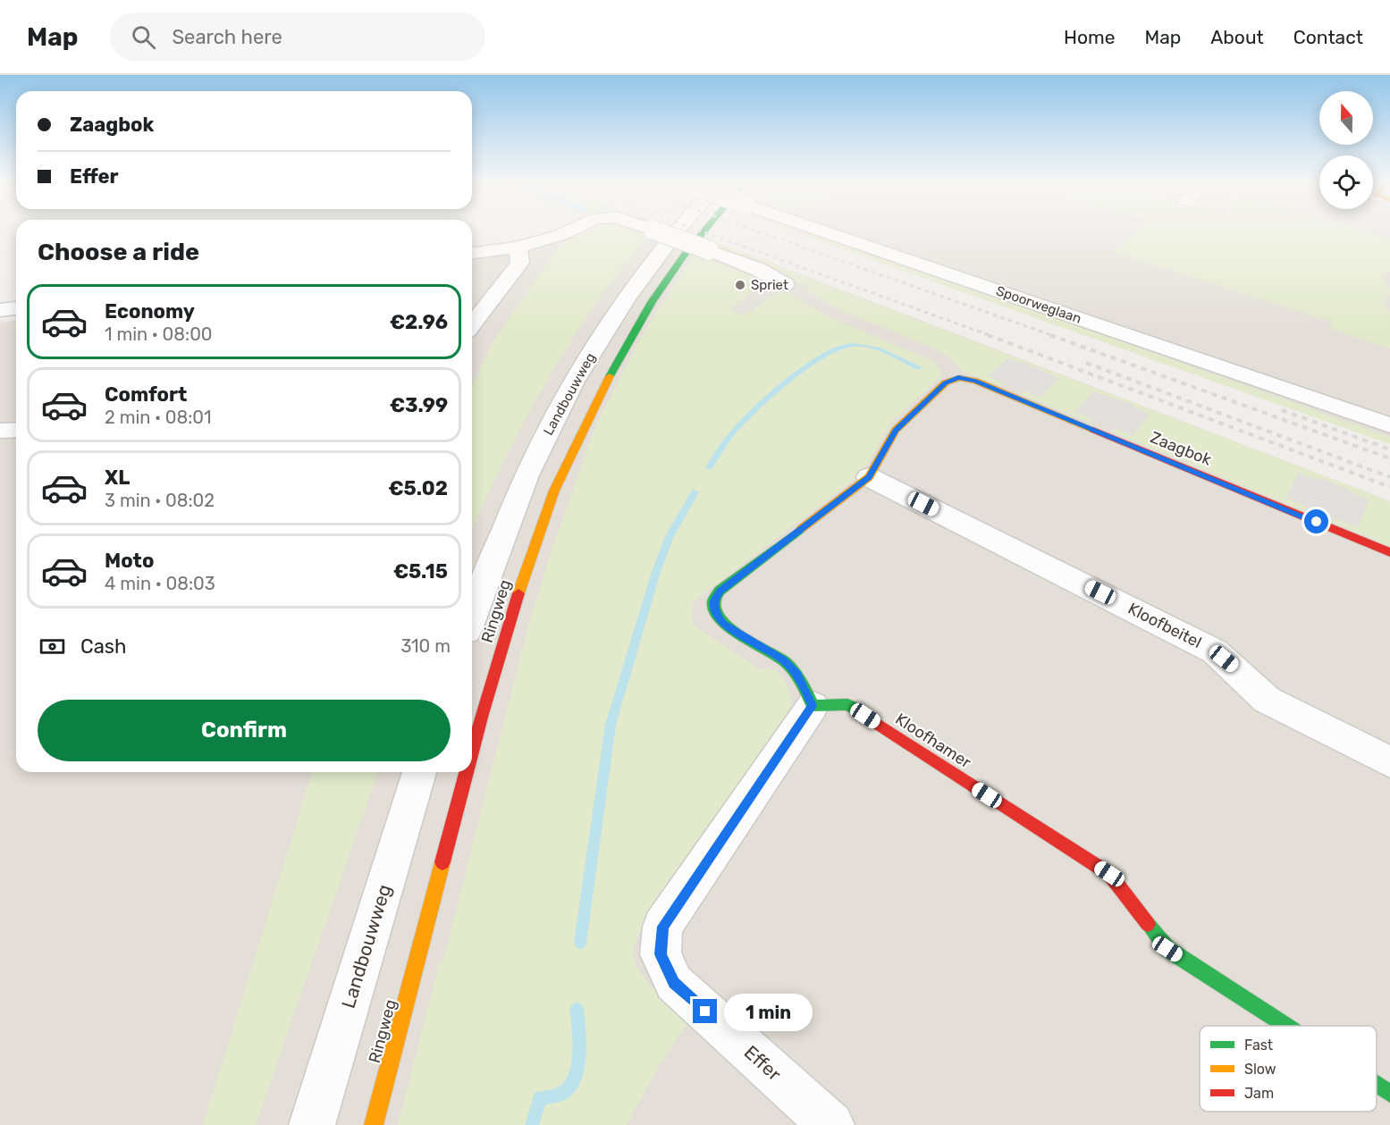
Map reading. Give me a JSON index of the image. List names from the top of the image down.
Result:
{
  "streets": {
    "street": [
      "Spoorweglaan",
      "Landbouwweg",
      "Zaagbok",
      "Ringweg",
      "Kloofbeitel",
      "Kloofhamer",
      "Effer"
    ]
  },
  "crossings": [
    ["Zaagbok", "Kloofbeitel"],
    ["Kloofhamer", "Effer"]
  ],
  "places": ["Spriet"],
  "legend": ["Fast", "Slow", "Jam"],
  "north": "top",
  "page": {
    "header": "Map",
    "search": "Search here",
    "nav": [
      "Home",
      "Map",
      "About",
      "Contact"
    ],
    "banner": ["Zaagbok", "Effer"],
    "heading": "Choose a ride",
    "list": [
      {
        "name": "Economy",
        "note": "1 min · 08:00",
        "value": "€2.96"
      },
      {
        "name": "Comfort",
        "note": "2 min · 08:01",
        "value": "€3.99"
      },
      {
        "name": "XL",
        "note": "3 min · 08:02",
        "value": "€5.02"
      },
      {
        "name": "Moto",
        "note": "4 min · 08:03",
        "value": "€5.15"
      }
    ],
    "pay": ["Cash", "310 m"],
    "buttons": "Confirm",
    "bubble": "1 min"
  }
}
